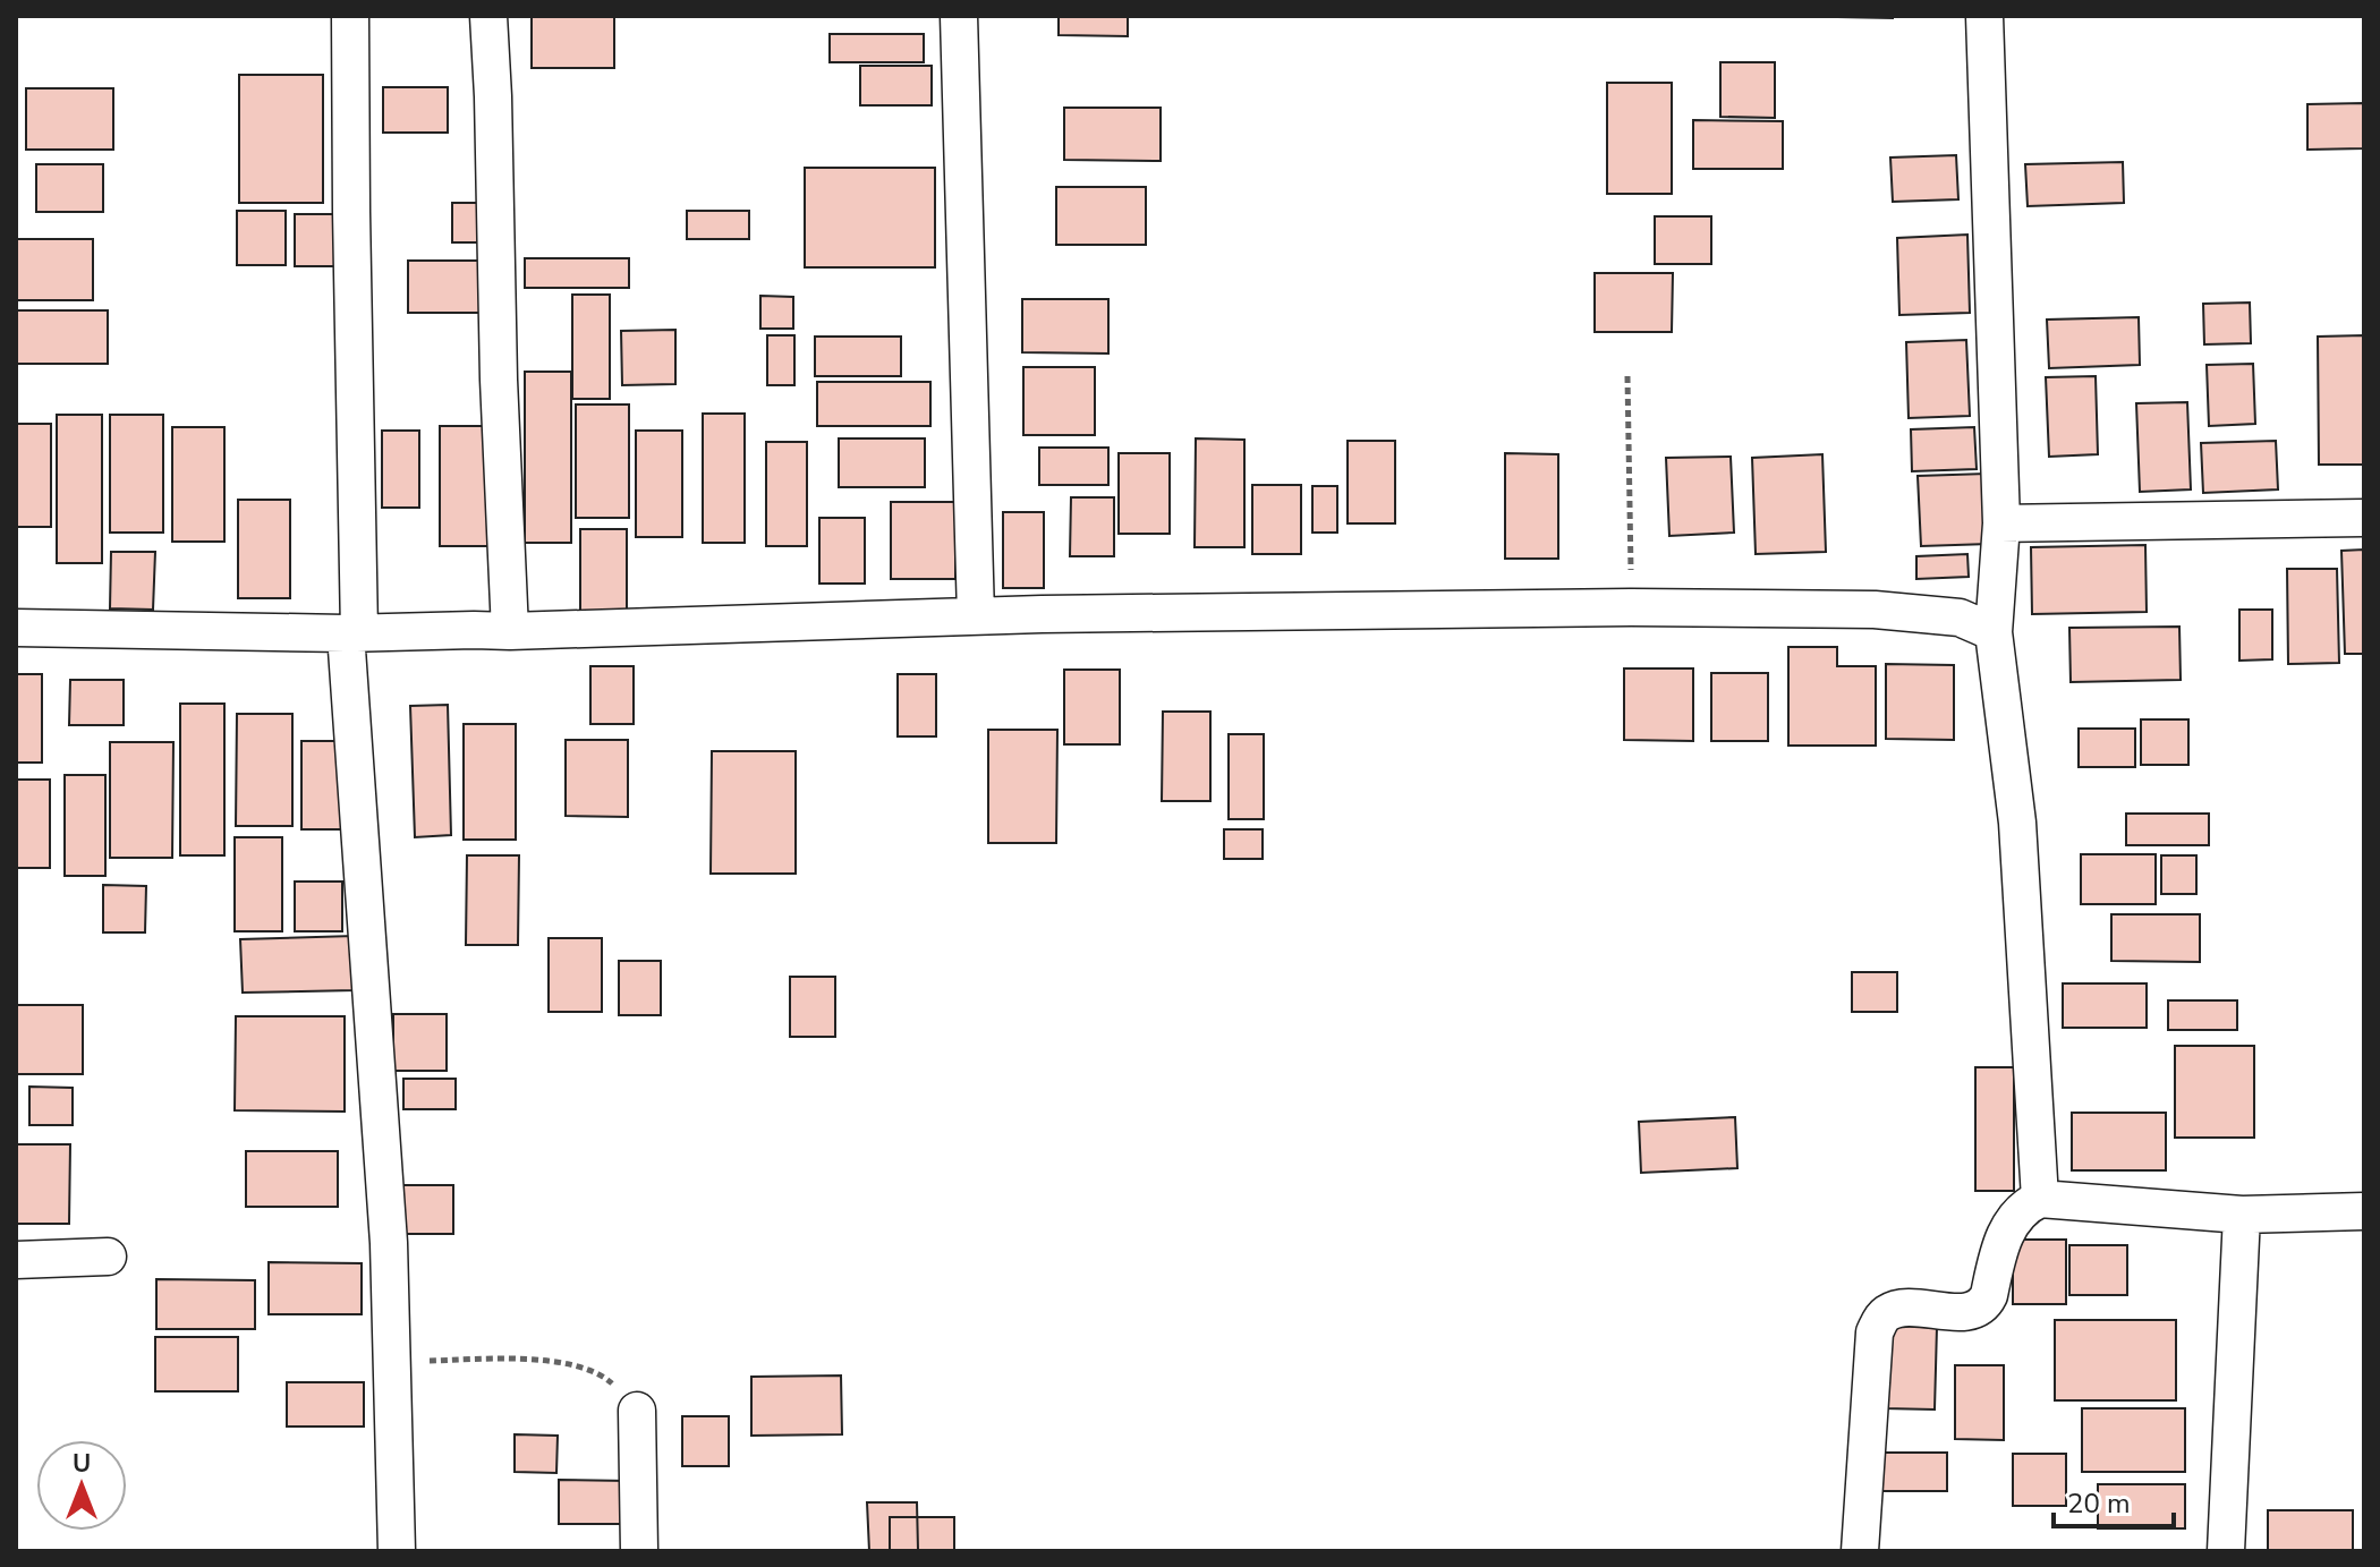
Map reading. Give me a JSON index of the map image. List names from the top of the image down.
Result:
{
  "scale_bar": "20 m",
  "north": "top"
}
